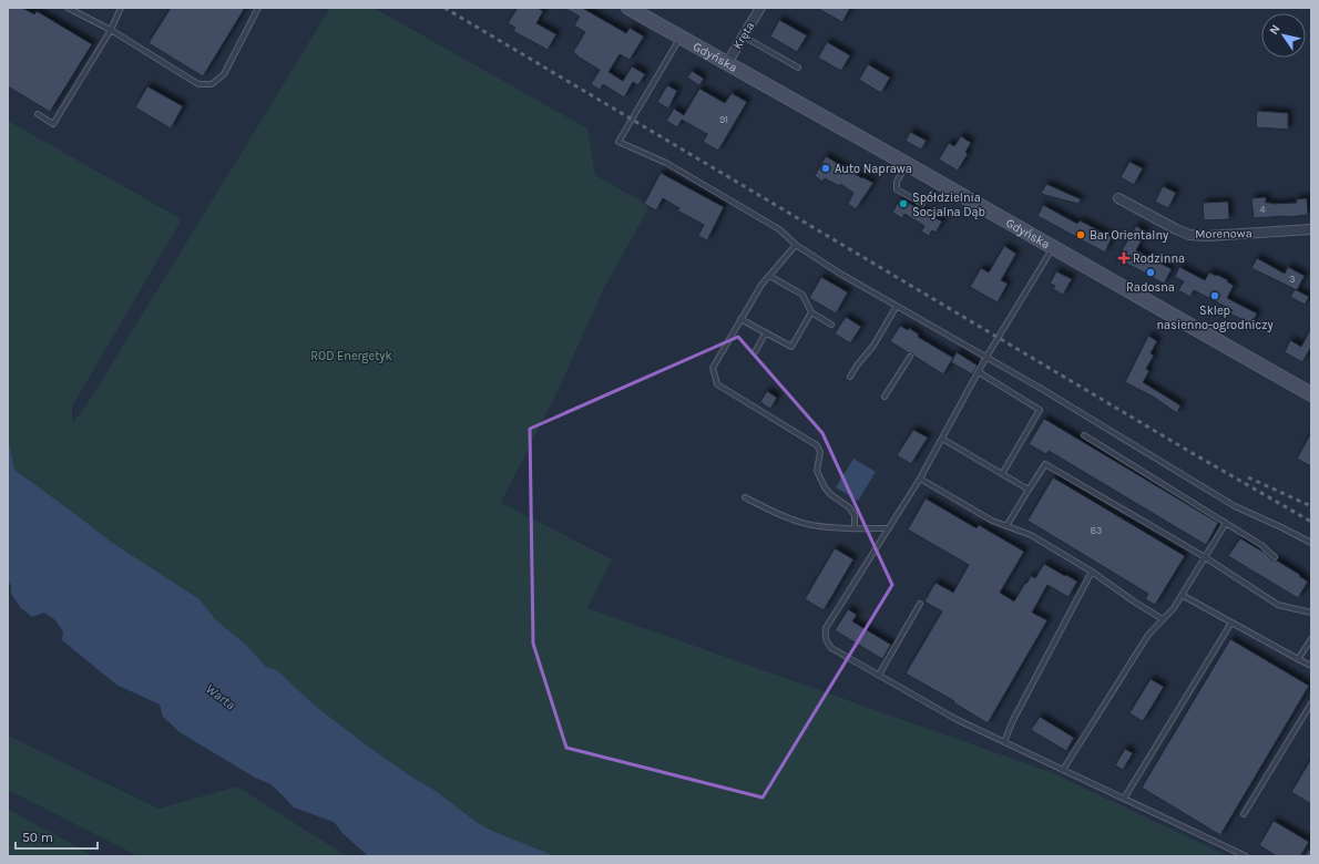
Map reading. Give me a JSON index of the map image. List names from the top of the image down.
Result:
{
  "streets": {
    "main road": ["Gdyńska"],
    "street": ["Kręta", "Morenowa"]
  },
  "crossings": [
    ["Kręta", "Gdyńska"]
  ],
  "water": ["Warta"],
  "parks": ["ROD Energetyk"],
  "places": {
    "other": [
      "Auto Naprawa",
      "Spółdzielnia Socjalna Dąb",
      "Bar Orientalny",
      "Radosna",
      "Sklep nasienno-ogrodniczy"
    ],
    "health": ["Rodzinna"]
  },
  "house_numbers": [
    "91",
    "4",
    "3",
    "83"
  ],
  "scale_bar": "50 m",
  "north": "top left"
}
